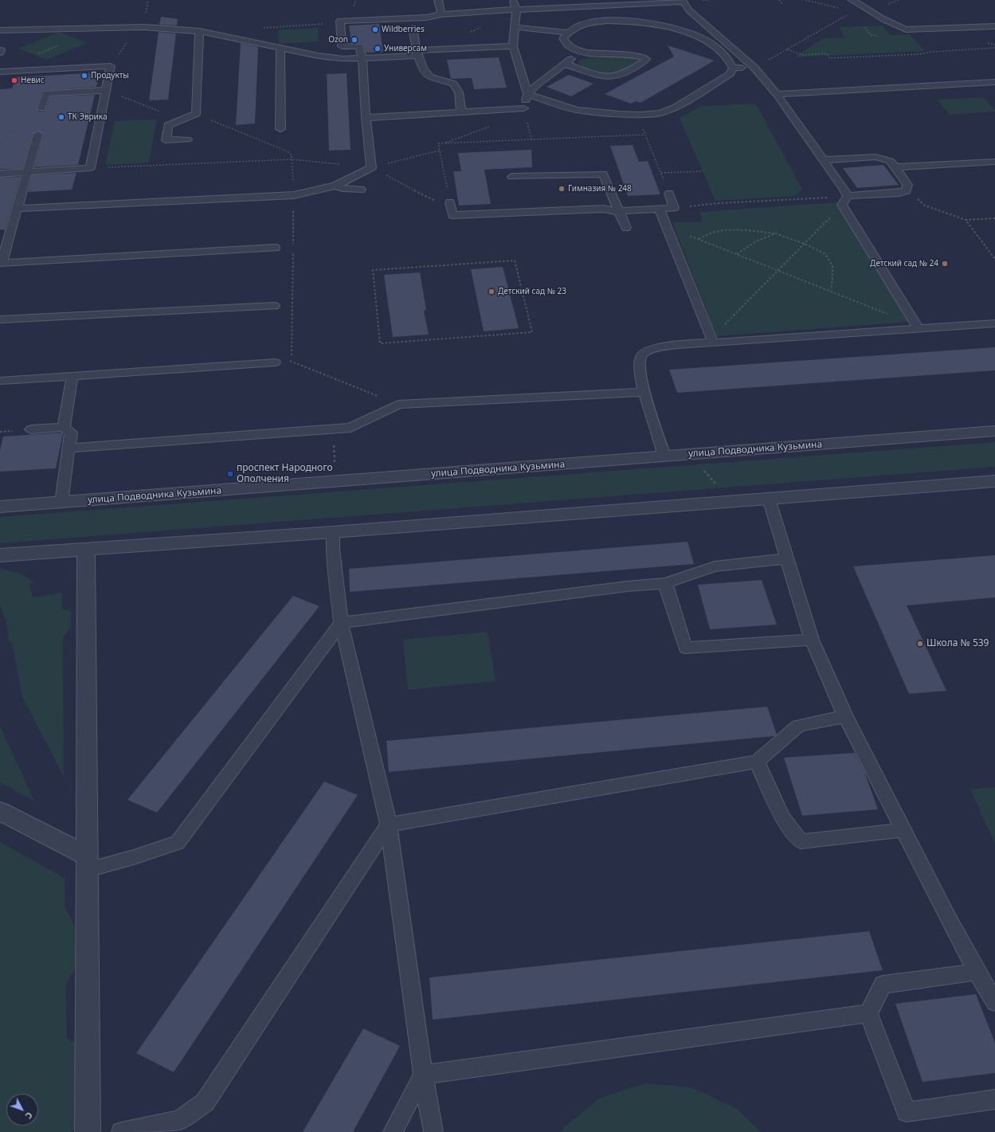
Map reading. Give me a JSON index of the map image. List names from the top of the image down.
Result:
{
  "streets": {
    "street": ["улица Подводника Кузьмина"]
  },
  "places": [
    "Wildberries",
    "Ozon",
    "Универсам",
    "Продукты",
    "Невис",
    "ТК Эврика",
    "Гимназия № 248",
    "Детский сад № 24",
    "Детский сад № 23",
    "проспект Народного Ополчения",
    "Школа № 539"
  ],
  "north": "bottom right"
}
